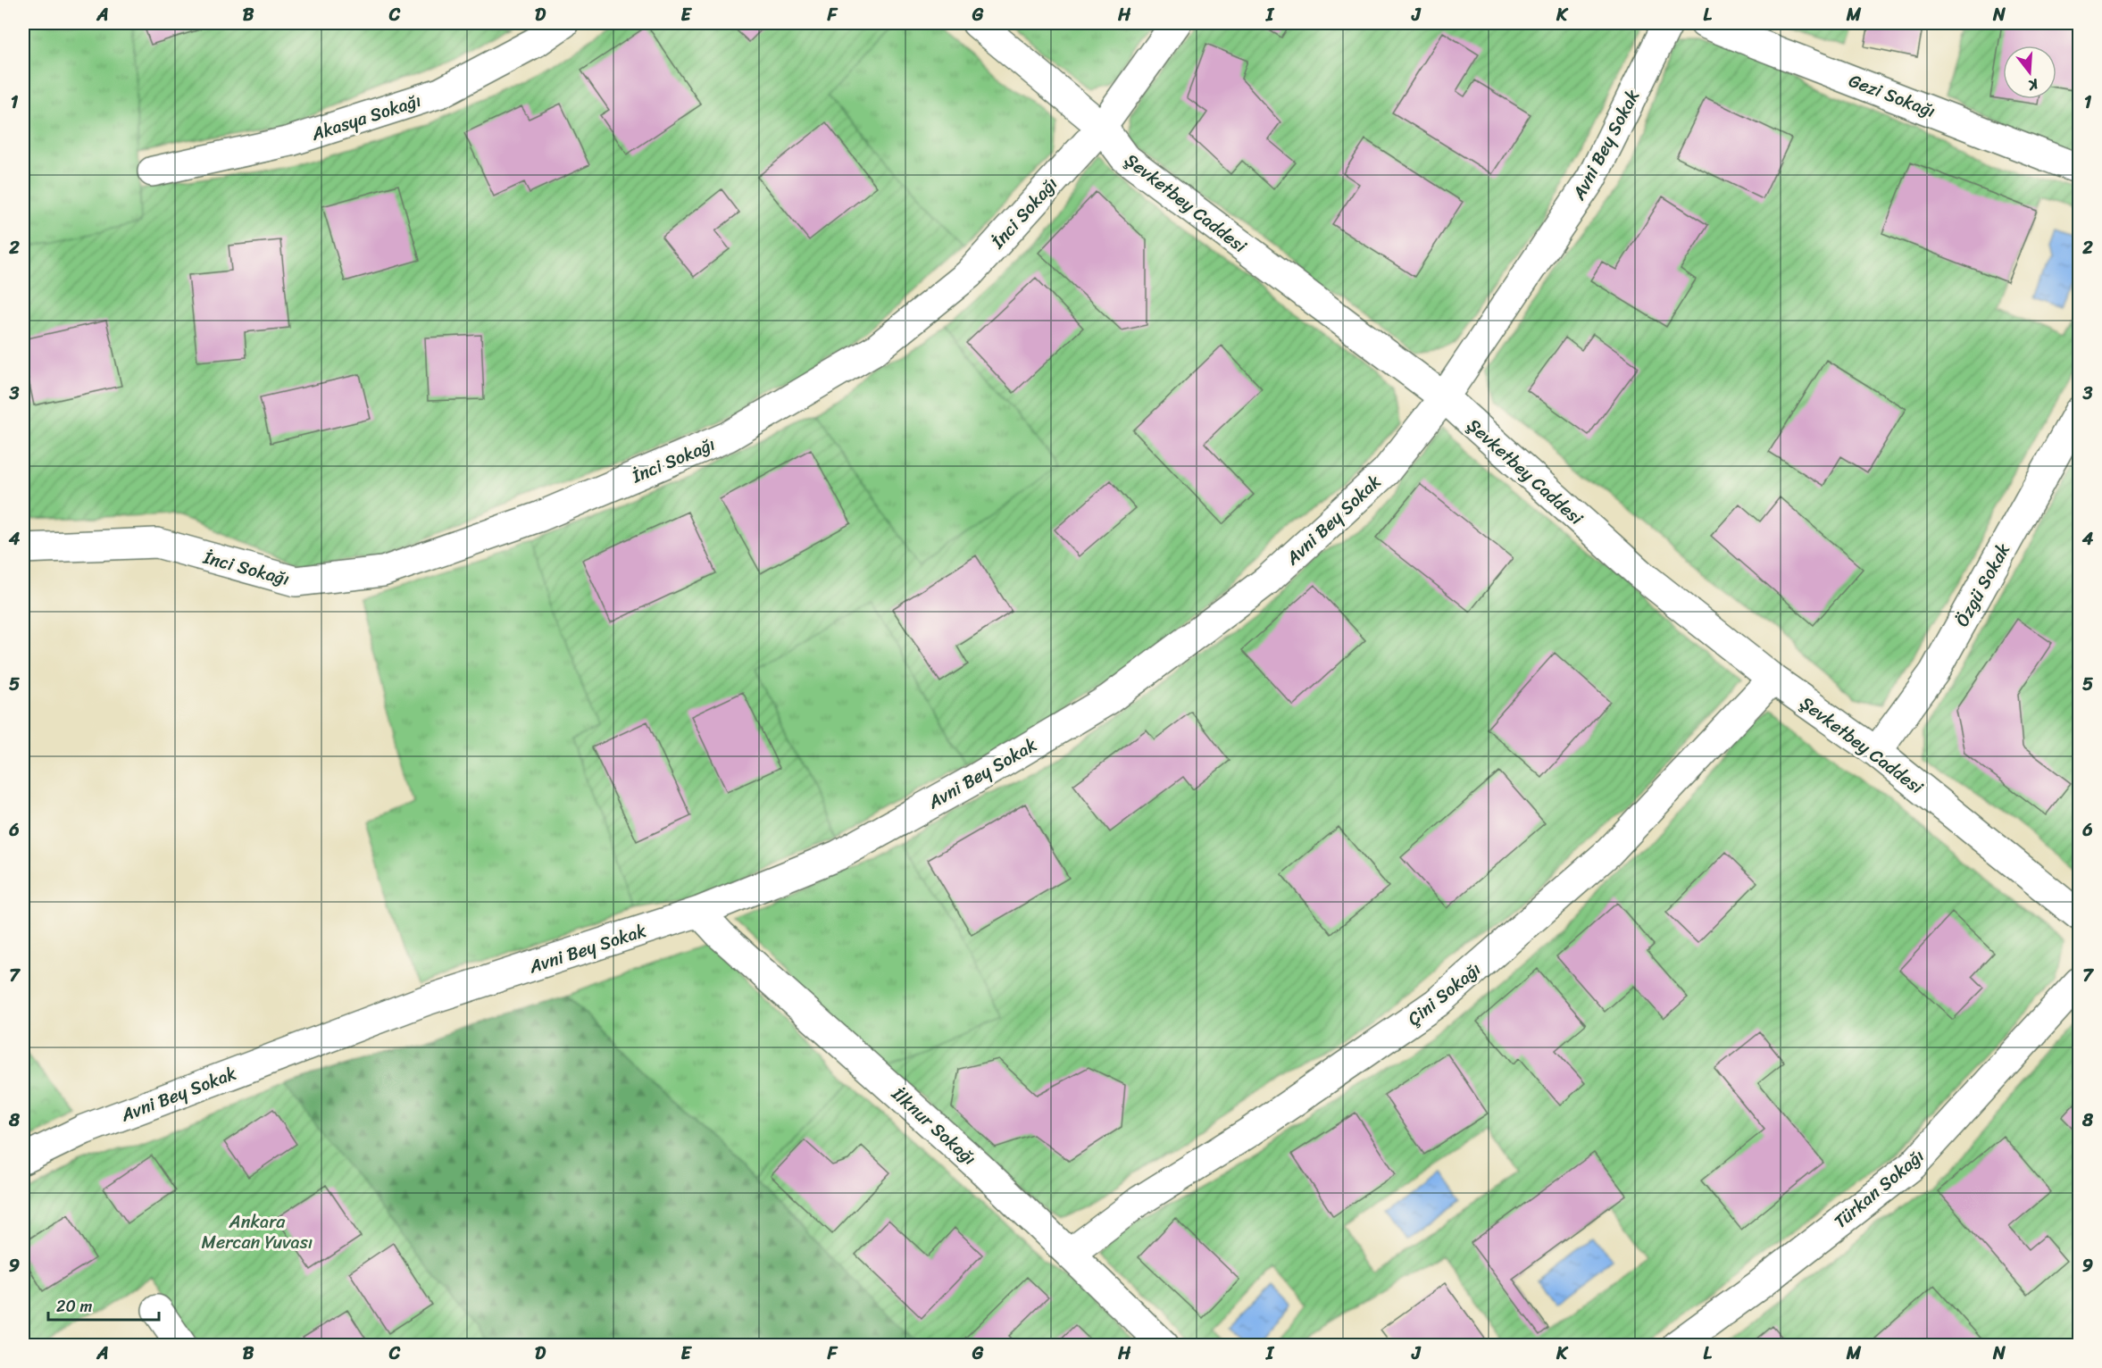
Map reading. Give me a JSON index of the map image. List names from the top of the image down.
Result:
{
  "streets": {
    "street": [
      "Gezi Sokağı",
      "Akasya Sokağı",
      "Avni Bey Sokak",
      "Şevketbey Caddesi",
      "İnci Sokağı",
      "Özgü Sokak",
      "Çini Sokağı",
      "İlknur Sokağı",
      "Türkan Sokağı"
    ]
  },
  "crossings": [
    ["Avni Bey Sokak", "Şevketbey Caddesi"],
    ["Avni Bey Sokak", "İlknur Sokağı"],
    ["Şevketbey Caddesi", "İnci Sokağı"],
    ["Şevketbey Caddesi", "Özgü Sokak"],
    ["Şevketbey Caddesi", "Çini Sokağı"],
    ["Çini Sokağı", "İlknur Sokağı"]
  ],
  "parks": ["Ankara Mercan Yuvası"],
  "scale_bar": "20 m",
  "north": "bottom",
  "grid": {
    "columns": [
      "A",
      "B",
      "C",
      "D",
      "E",
      "F",
      "G",
      "H",
      "I",
      "J",
      "K",
      "L",
      "M",
      "N"
    ],
    "rows": [
      "1",
      "2",
      "3",
      "4",
      "5",
      "6",
      "7",
      "8",
      "9"
    ]
  }
}
